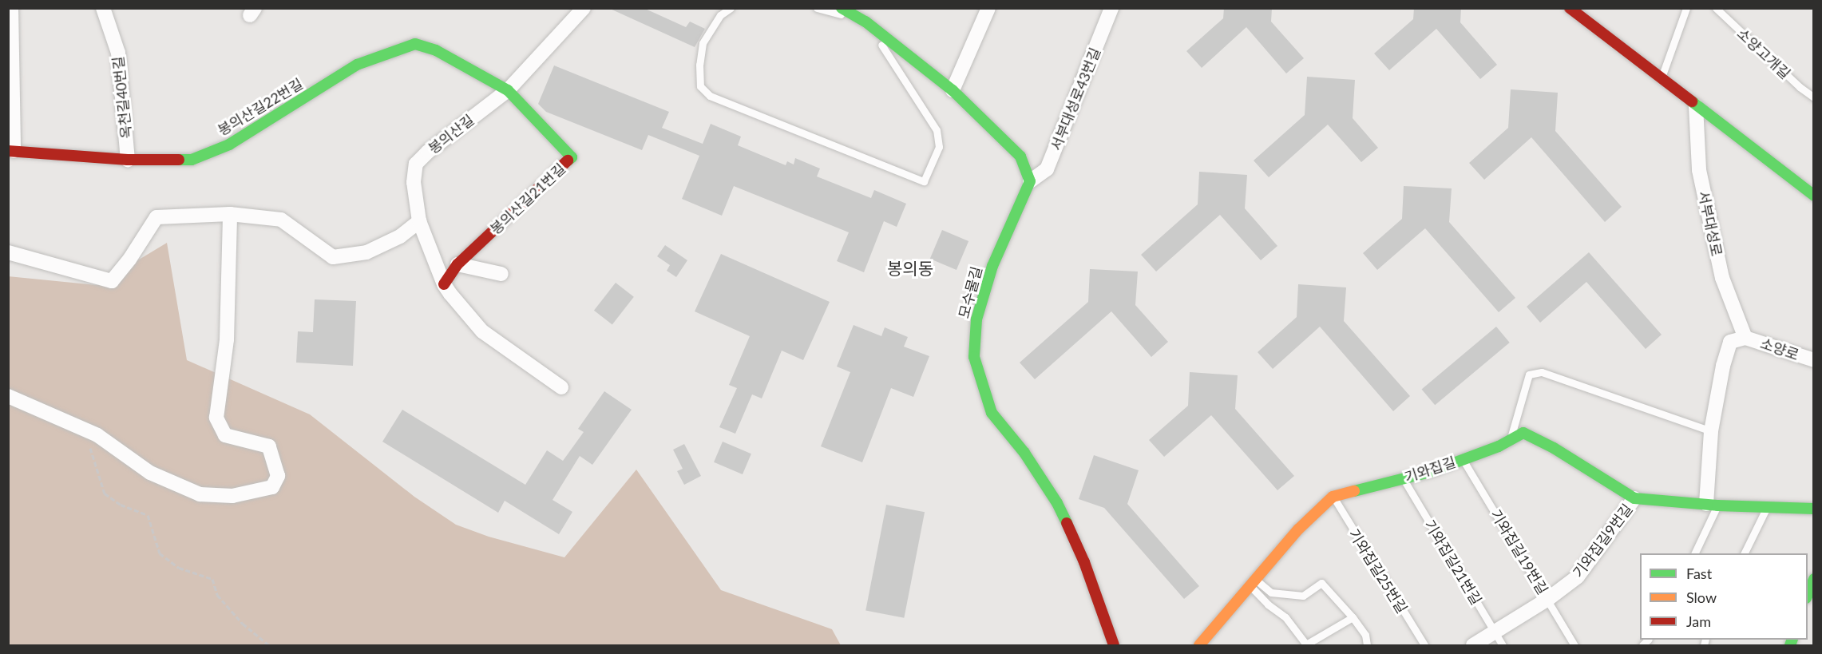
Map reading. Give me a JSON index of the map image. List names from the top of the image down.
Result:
{
  "streets": {
    "street": [
      "옥천길40번길",
      "서부대성로43번길",
      "봉의산길22번길",
      "봉의산길",
      "봉의산길21번길",
      "서부대성로",
      "모수물길",
      "소양로",
      "기와집길",
      "기와집길9번길"
    ],
    "lane": [
      "소양고개길",
      "기와집길19번길",
      "기와집길21번길",
      "기와집길25번길"
    ]
  },
  "crossings": [
    ["옥천길40번길", "봉의산길22번길"],
    ["서부대성로43번길", "모수물길"],
    ["봉의산길22번길", "봉의산길"],
    ["봉의산길22번길", "봉의산길21번길"],
    ["봉의산길", "봉의산길21번길"],
    ["서부대성로", "소양로"],
    ["기와집길", "기와집길9번길"],
    ["기와집길", "기와집길19번길"],
    ["기와집길", "기와집길21번길"],
    ["기와집길", "기와집길25번길"],
    ["기와집길9번길", "기와집길19번길"],
    ["기와집길9번길", "기와집길21번길"]
  ],
  "districts": ["봉의동"],
  "legend": ["Fast", "Slow", "Jam"]
}
